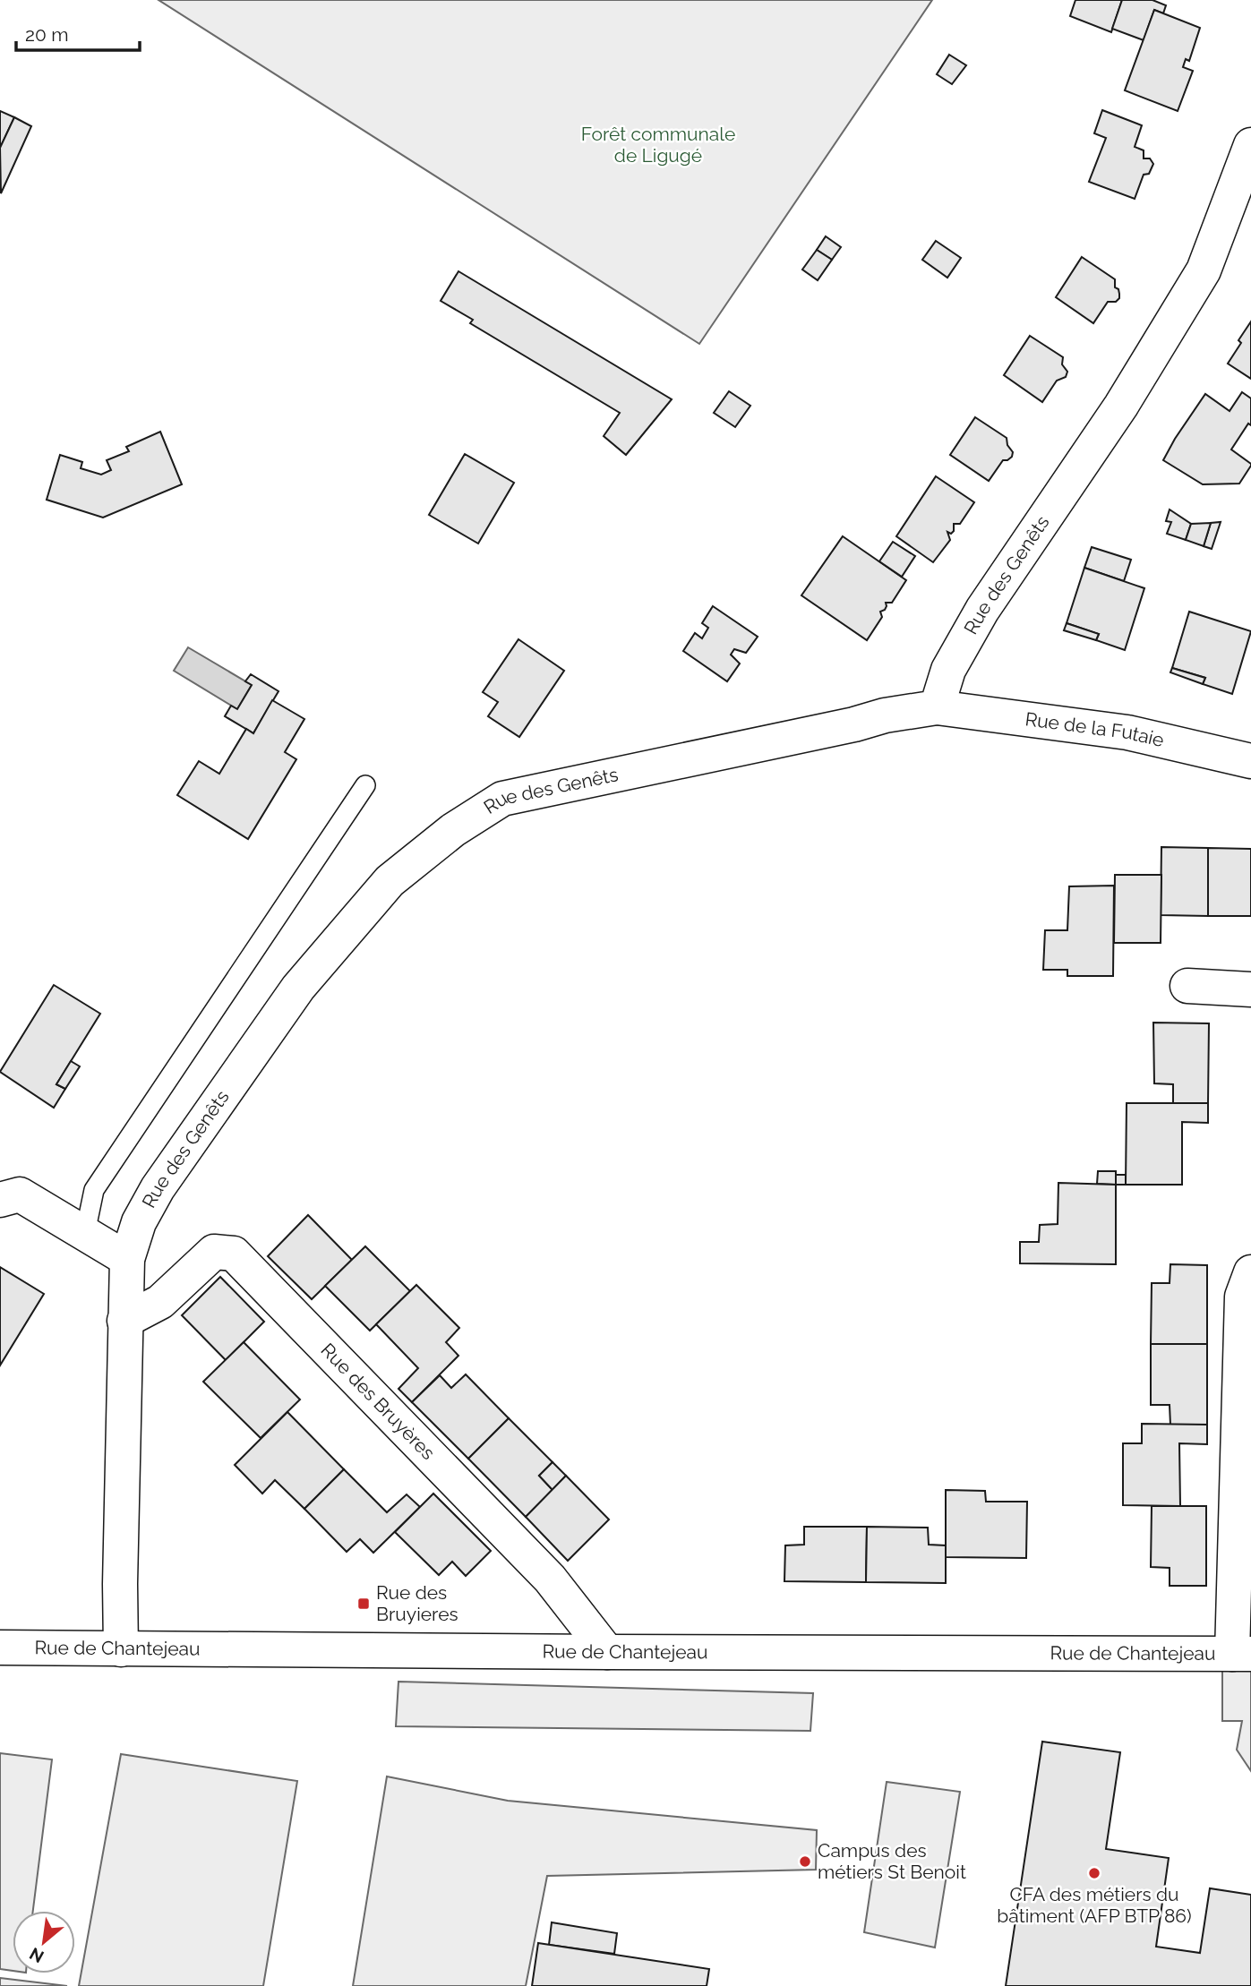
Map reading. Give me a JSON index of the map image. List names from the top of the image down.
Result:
{
  "streets": {
    "street": [
      "Rue des Genêts",
      "Rue de la Futaie",
      "Rue des Bruyères",
      "Rue de Chantejeau"
    ]
  },
  "crossings": [
    ["Rue des Genêts", "Rue de la Futaie"],
    ["Rue des Genêts", "Rue des Bruyères"],
    ["Rue des Genêts", "Rue de Chantejeau"],
    ["Rue des Bruyères", "Rue de Chantejeau"]
  ],
  "parks": ["Forêt communale de Ligugé"],
  "places": {
    "transit": ["Rue des Bruyieres"],
    "other": ["Campus des métiers St Benoit", "CFA des métiers du bâtiment (AFP BTP 86)"]
  },
  "scale_bar": "20 m",
  "north": "bottom left"
}
